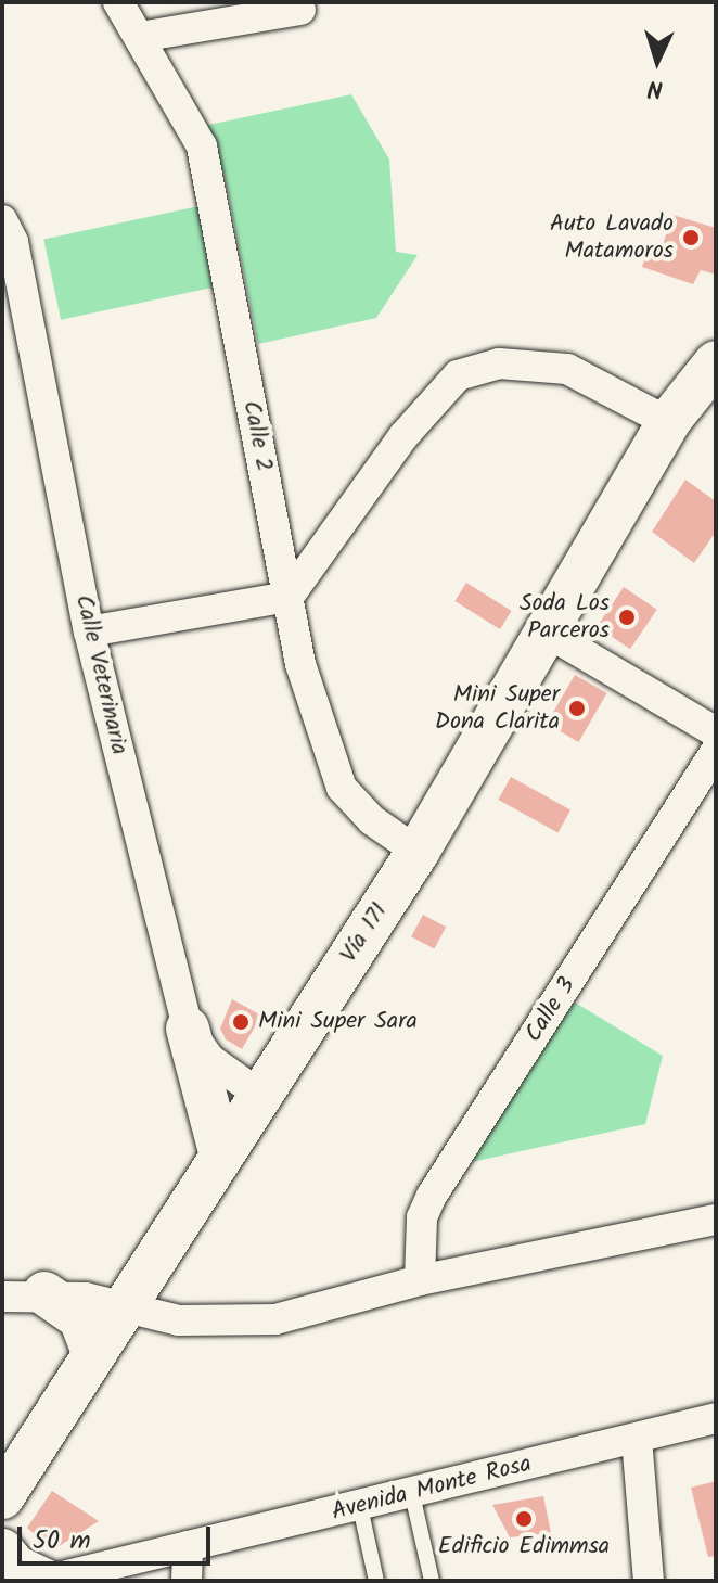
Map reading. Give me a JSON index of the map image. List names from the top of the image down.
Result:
{
  "streets": {
    "main road": ["Vía 171"],
    "street": [
      "Calle 2",
      "Calle Veterinaria",
      "Calle 3",
      "Avenida Monte Rosa"
    ]
  },
  "crossings": [
    ["Calle 2", "Vía 171"],
    ["Calle Veterinaria", "Vía 171"]
  ],
  "places": [
    "Auto Lavado Matamoros",
    "Soda Los Parceros",
    "Mini Super Dona Clarita",
    "Mini Super Sara",
    "Edificio Edimmsa"
  ],
  "scale_bar": "50 m",
  "north": "bottom"
}
